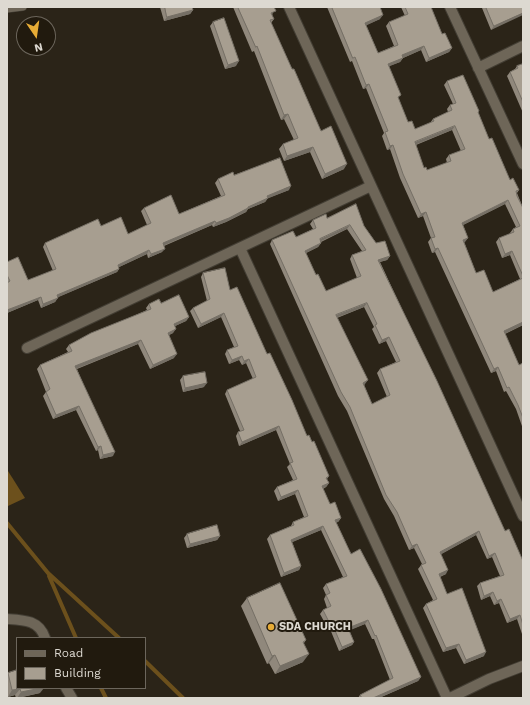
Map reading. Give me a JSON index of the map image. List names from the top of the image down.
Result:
{
  "places": ["SDA CHURCH"],
  "legend": ["Road", "Building"],
  "north": "bottom"
}
